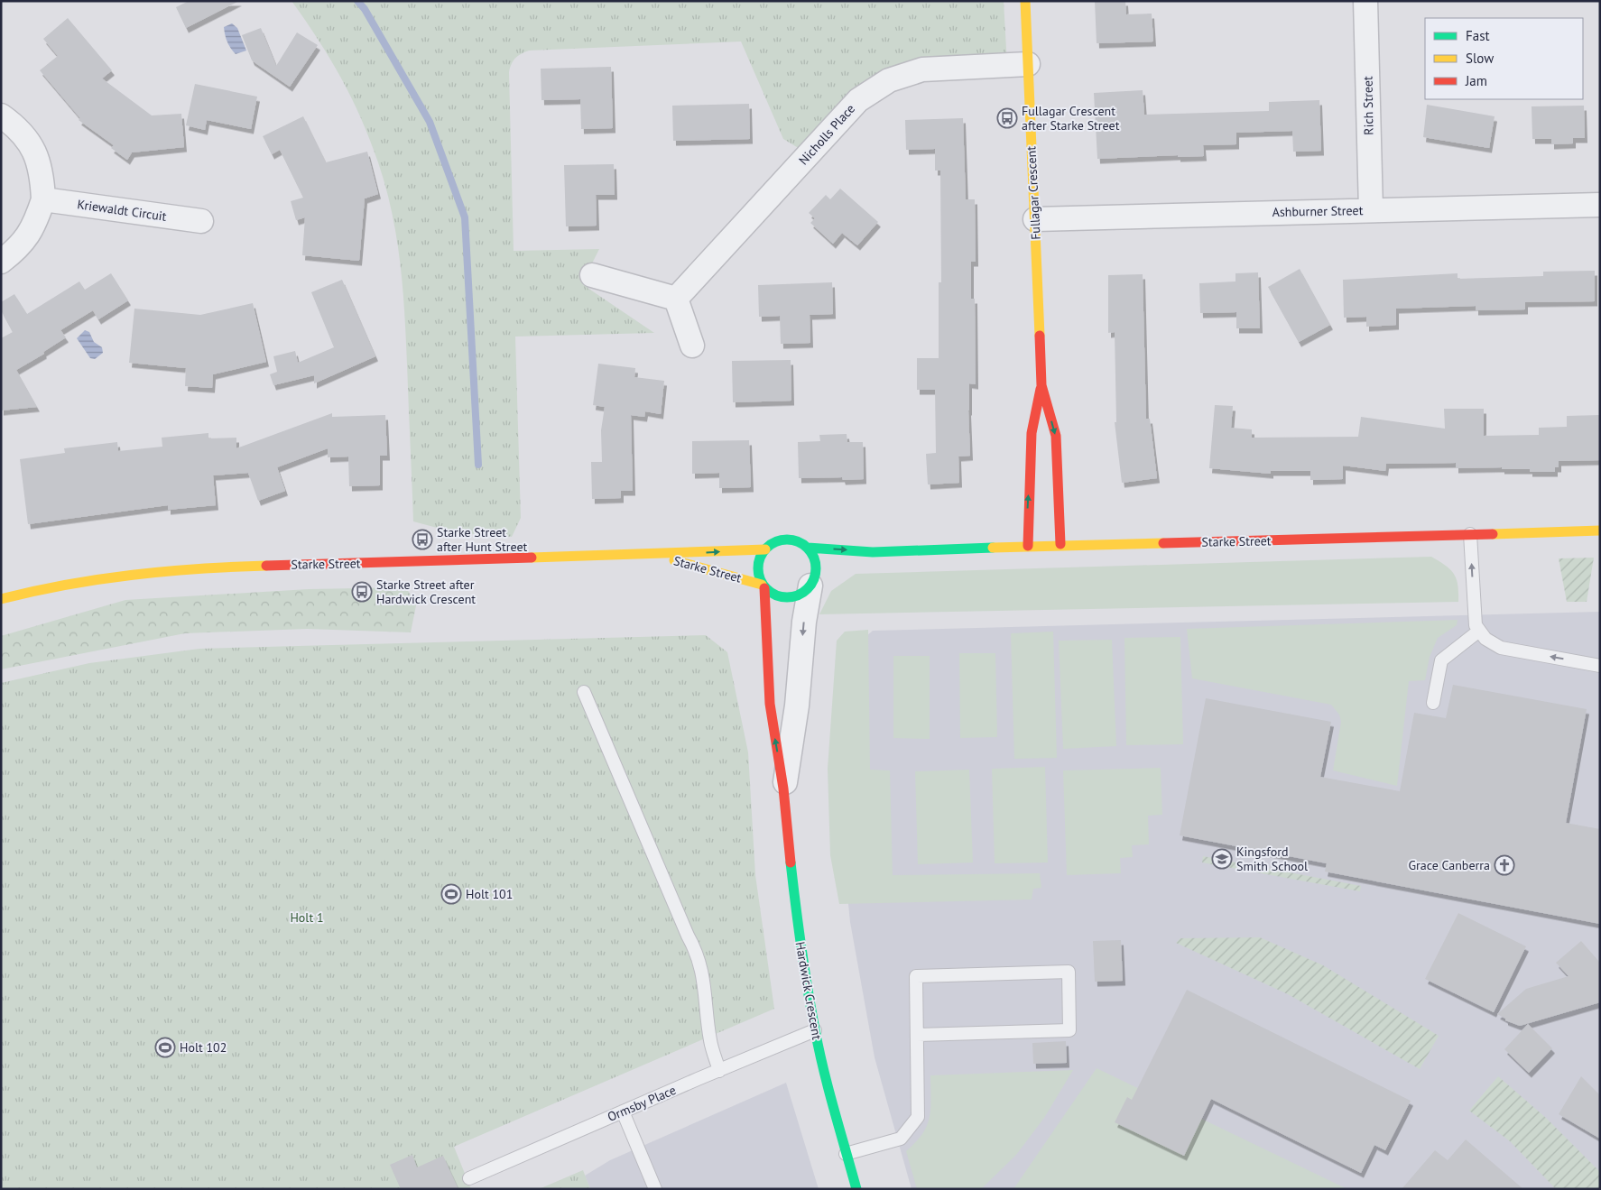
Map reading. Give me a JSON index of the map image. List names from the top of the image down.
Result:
{
  "streets": {
    "street": [
      "Rich Street",
      "Nicholls Place",
      "Fullagar Crescent",
      "Kriewaldt Circuit",
      "Ashburner Street",
      "Starke Street",
      "Hardwick Crescent"
    ],
    "lane": ["Ormsby Place"]
  },
  "crossings": [
    ["Rich Street", "Ashburner Street"],
    ["Nicholls Place", "Fullagar Crescent"],
    ["Fullagar Crescent", "Ashburner Street"],
    ["Fullagar Crescent", "Starke Street"],
    ["Starke Street", "Hardwick Crescent"],
    ["Hardwick Crescent", "Ormsby Place"]
  ],
  "parks": ["Holt 1"],
  "places": {
    "bus stop": ["Fullagar Crescent after Starke Street", "Starke Street after Hunt Street", "Starke Street after Hardwick Crescent"],
    "school or university": ["Kingsford Smith School"],
    "church": ["Grace Canberra"],
    "sports": ["Holt 101", "Holt 102"]
  },
  "legend": ["Fast", "Slow", "Jam"]
}
